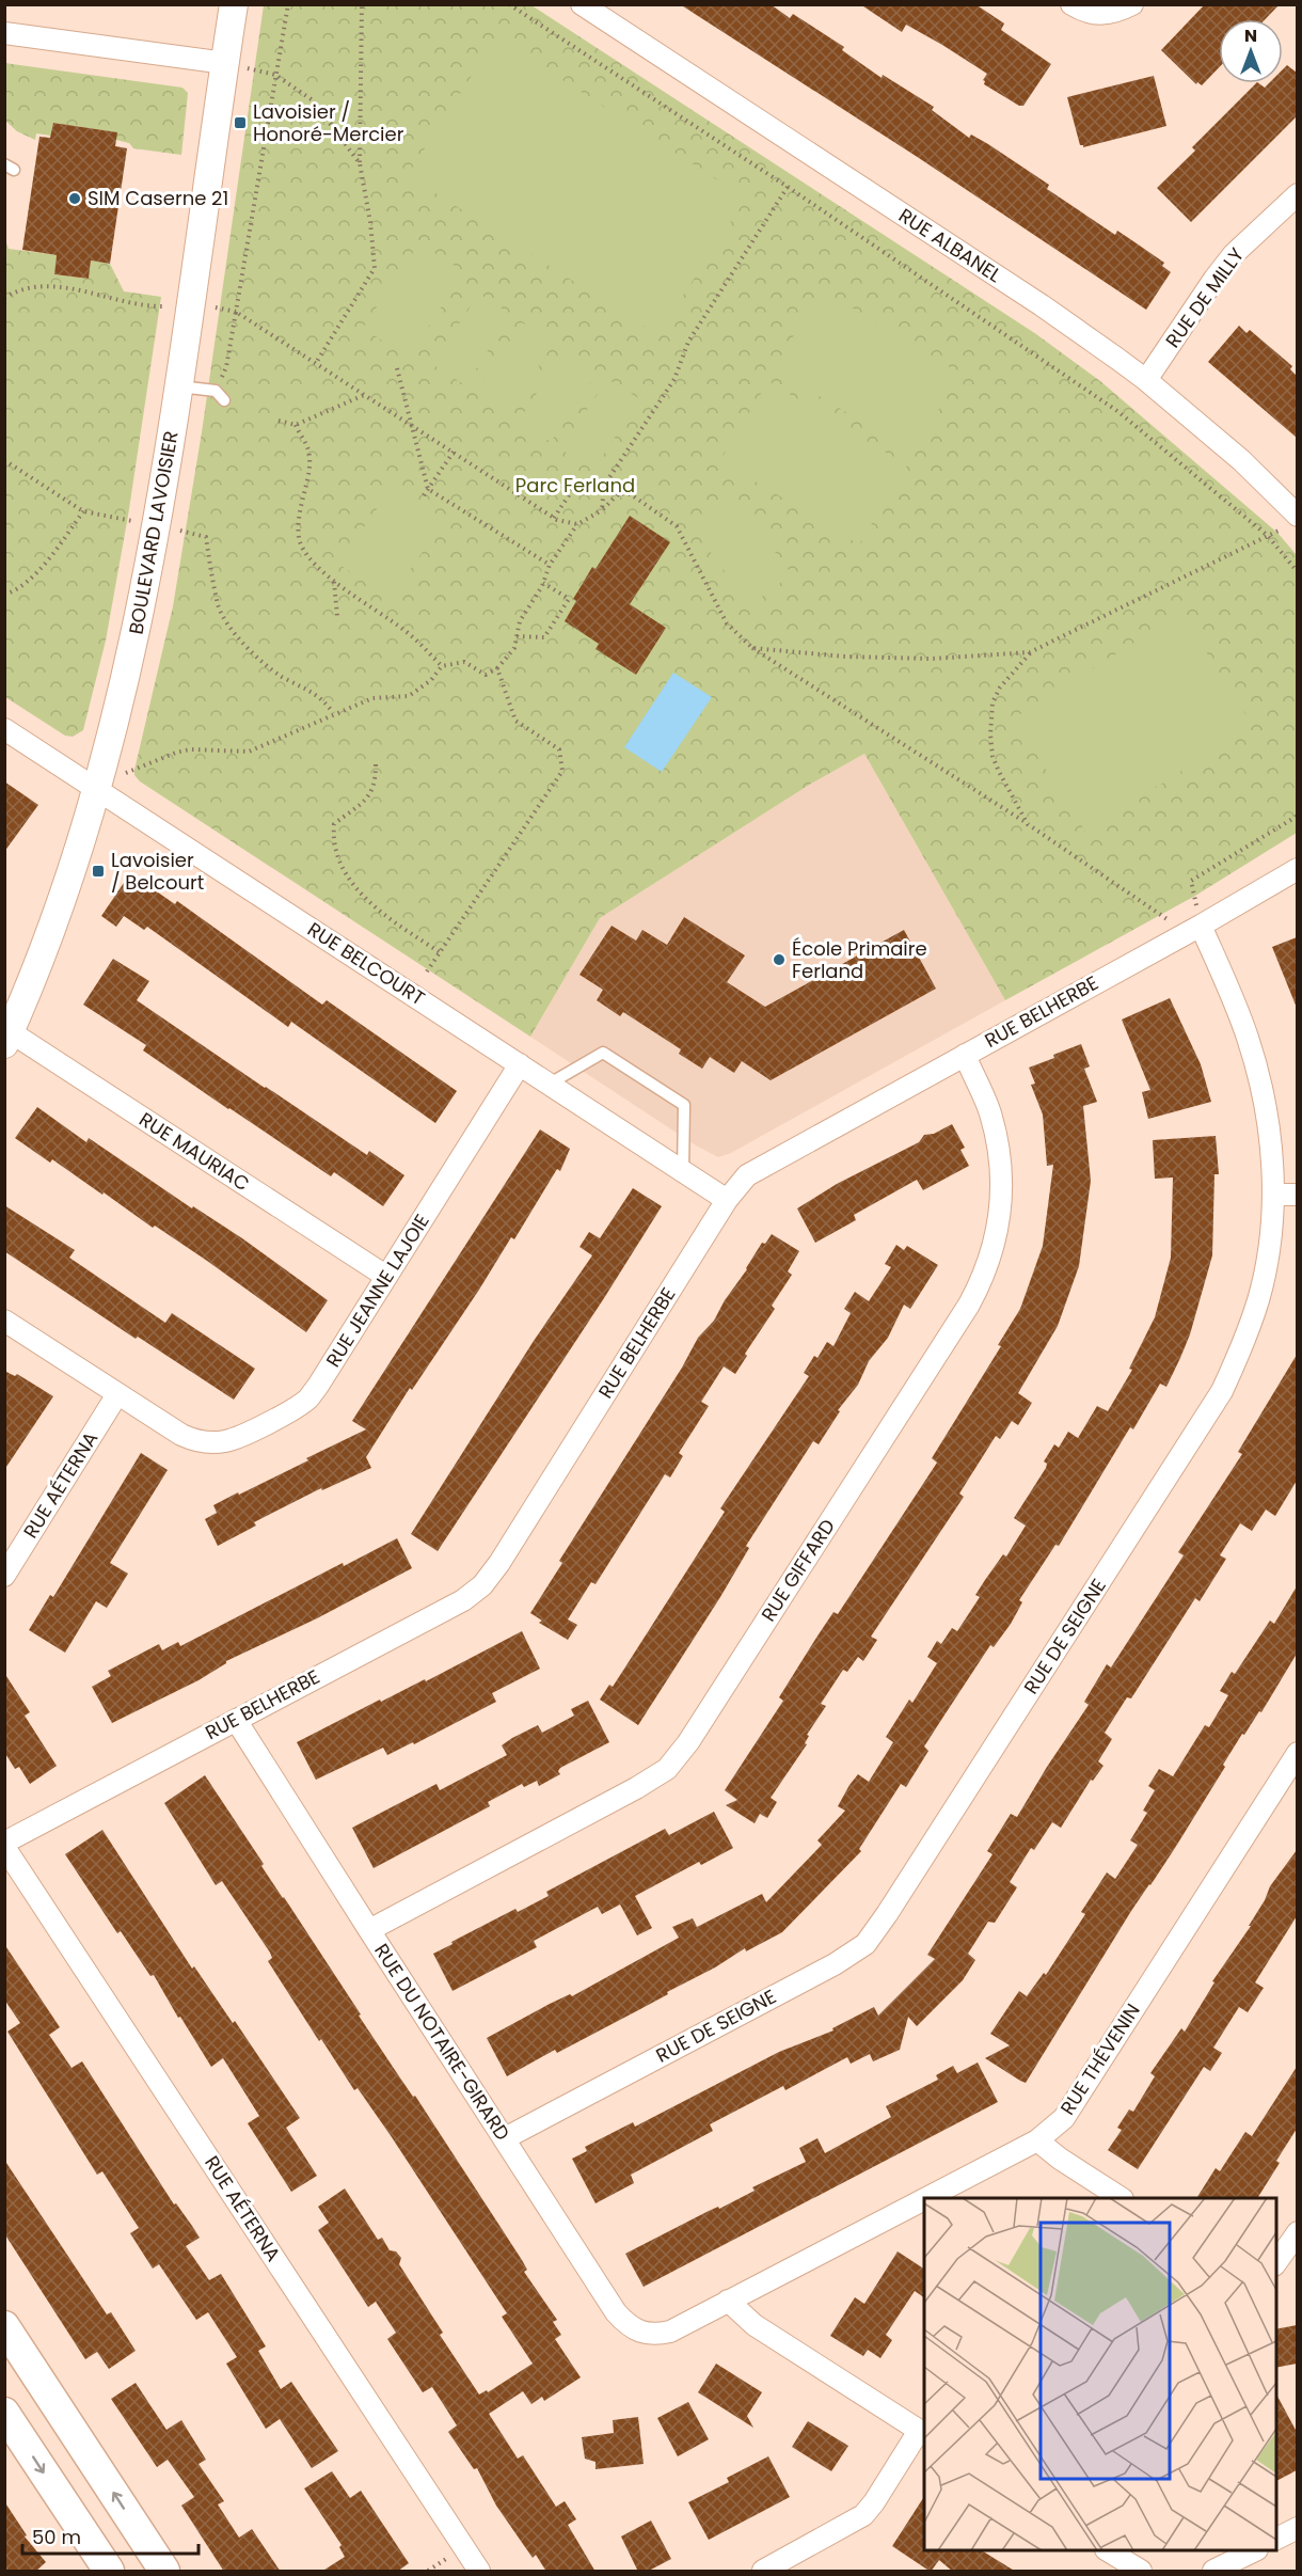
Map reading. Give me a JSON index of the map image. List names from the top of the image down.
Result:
{
  "streets": {
    "street": [
      "RUE ALBANEL",
      "RUE DE MILLY",
      "BOULEVARD LAVOISIER",
      "RUE BELCOURT",
      "RUE BELHERBE",
      "RUE MAURIAC",
      "RUE JEANNE LAJOIE",
      "RUE AÉTERNA",
      "RUE GIFFARD",
      "RUE DE SEIGNE",
      "RUE DU NOTAIRE-GIRARD",
      "RUE THÉVENIN"
    ]
  },
  "crossings": [
    ["RUE ALBANEL", "RUE DE MILLY"],
    ["BOULEVARD LAVOISIER", "RUE BELCOURT"],
    ["BOULEVARD LAVOISIER", "RUE MAURIAC"],
    ["RUE BELCOURT", "RUE BELHERBE"],
    ["RUE BELCOURT", "RUE JEANNE LAJOIE"],
    ["RUE BELHERBE", "RUE AÉTERNA"],
    ["RUE BELHERBE", "RUE GIFFARD"],
    ["RUE BELHERBE", "RUE DE SEIGNE"],
    ["RUE BELHERBE", "RUE DU NOTAIRE-GIRARD"],
    ["RUE MAURIAC", "RUE JEANNE LAJOIE"],
    ["RUE JEANNE LAJOIE", "RUE AÉTERNA"],
    ["RUE GIFFARD", "RUE DU NOTAIRE-GIRARD"],
    ["RUE DE SEIGNE", "RUE DU NOTAIRE-GIRARD"],
    ["RUE DU NOTAIRE-GIRARD", "RUE THÉVENIN"]
  ],
  "parks": ["Parc Ferland"],
  "places": {
    "transit": ["Lavoisier / Honoré-Mercier", "Lavoisier / Belcourt"],
    "other": ["SIM Caserne 21", "École Primaire Ferland"]
  },
  "scale_bar": "50 m",
  "north": "top"
}
